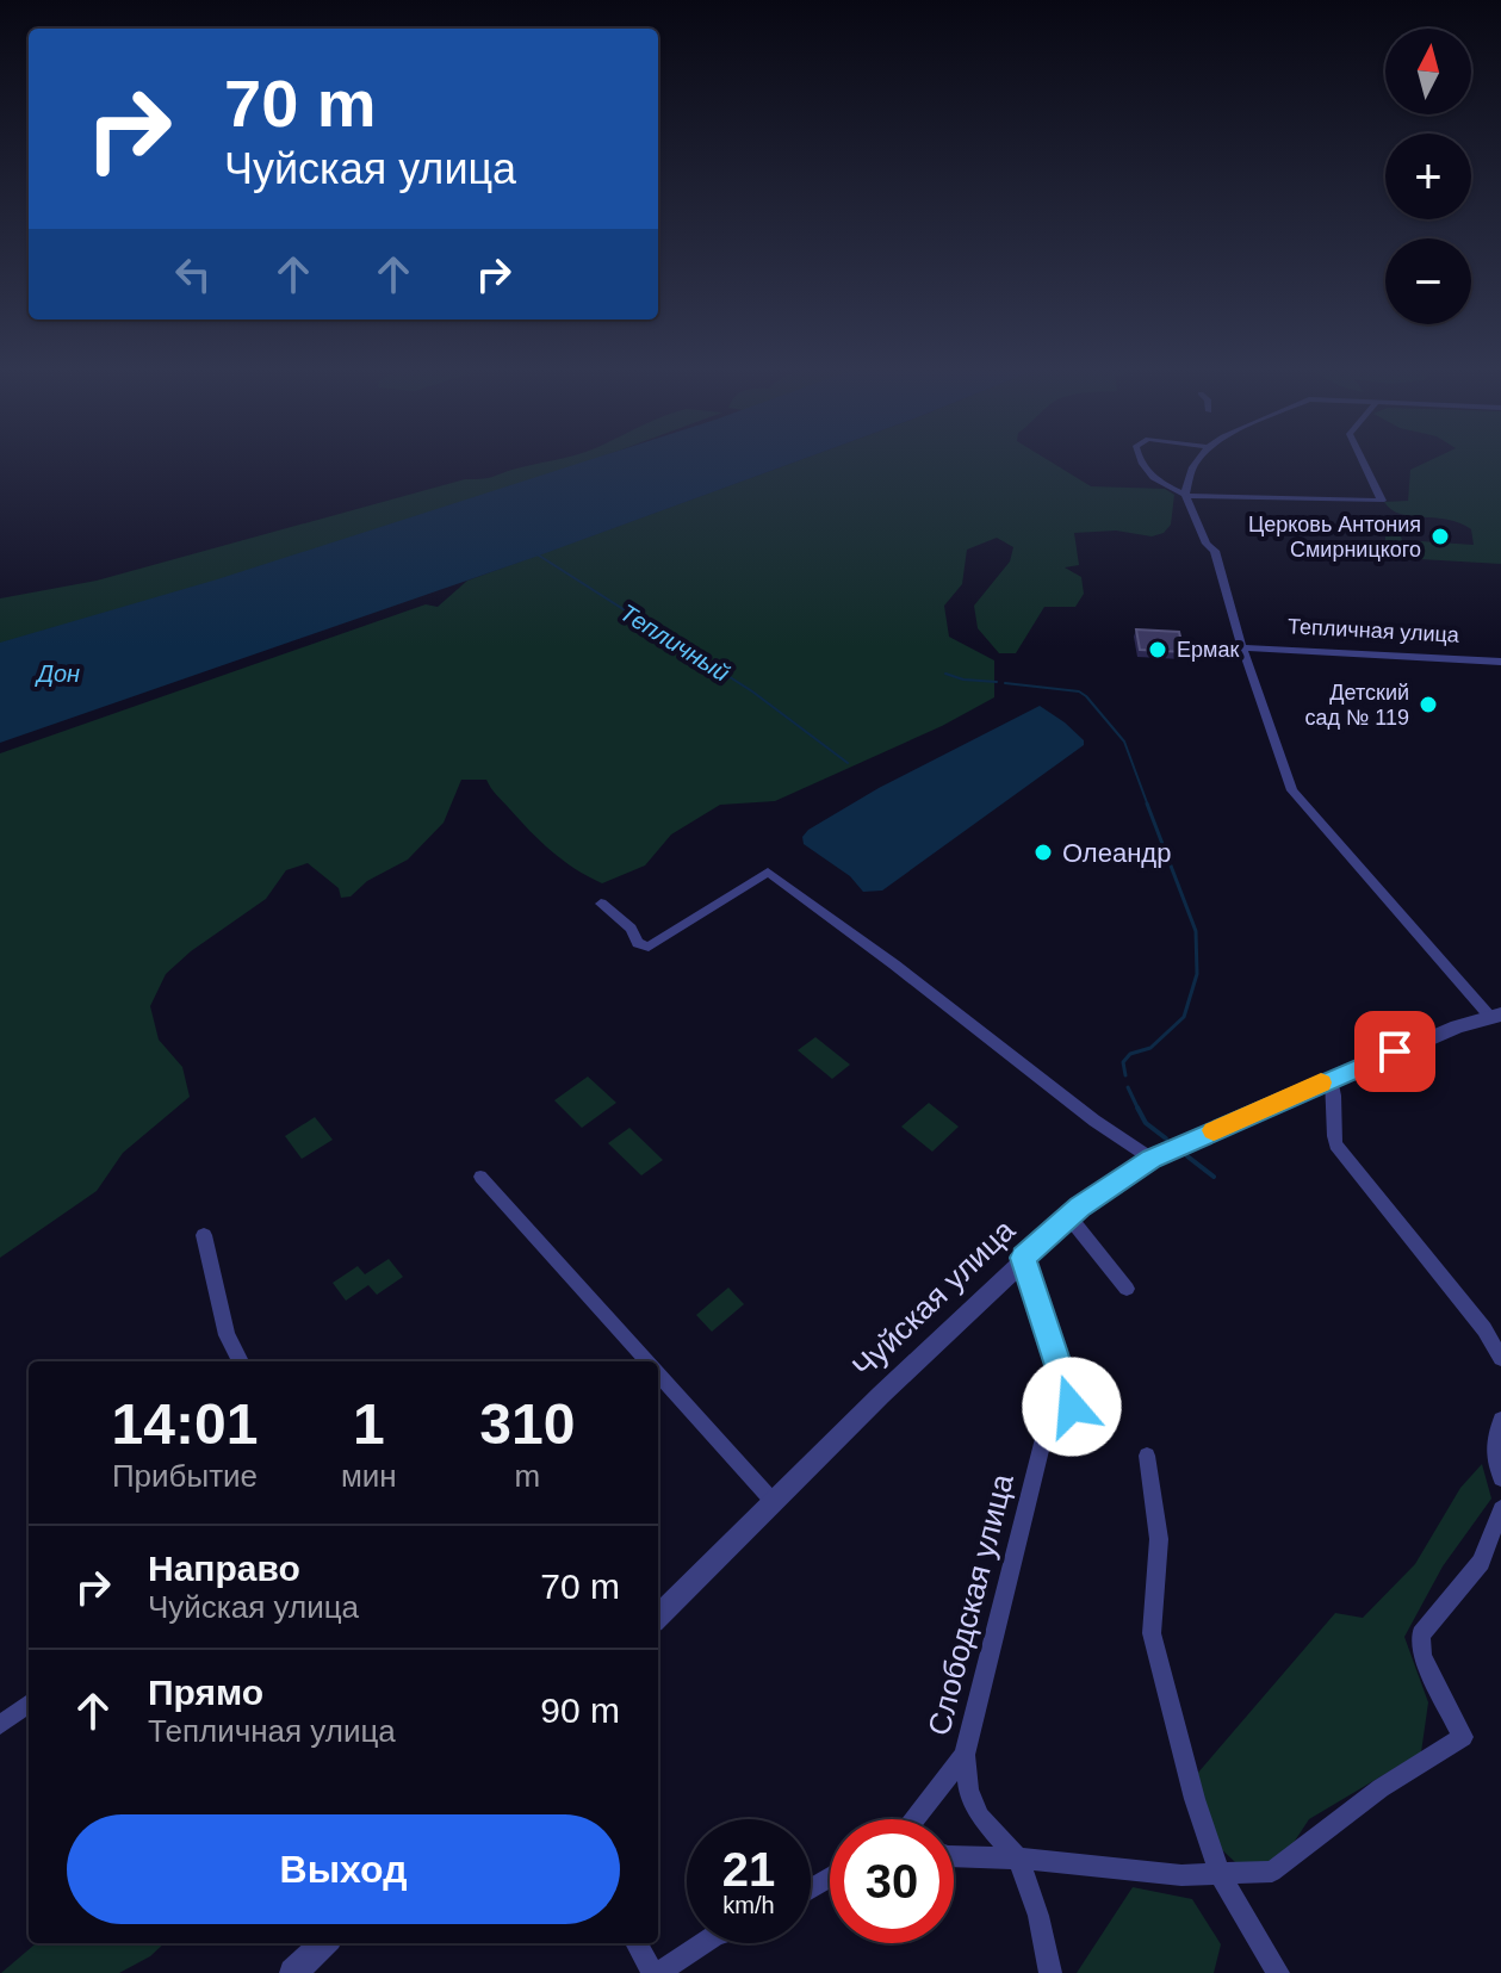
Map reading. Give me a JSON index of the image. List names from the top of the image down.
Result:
{
  "streets": {
    "street": ["Тепличная улица", "Чуйская улица", "Слободская улица"]
  },
  "crossings": [
    ["Чуйская улица", "Слободская улица"]
  ],
  "water": ["Тепличный", "Дон"],
  "places": [
    "Церковь Антония Смирницкого",
    "Ермак",
    "Детский сад № 119",
    "Олеандр"
  ],
  "north": "top",
  "page": {
    "map_buttons": ["+", "−"],
    "turn": ["70 m", "Чуйская улица"],
    "eta": [
      "14:01",
      "Прибытие",
      "1",
      "мин",
      "310",
      "m"
    ],
    "list": [
      {
        "name": "Направо",
        "note": "Чуйская улица",
        "value": "70 m"
      },
      {
        "name": "Прямо",
        "note": "Тепличная улица",
        "value": "90 m"
      }
    ],
    "buttons": "Выход",
    "speed": "21 km/h",
    "limit": "30"
  }
}
